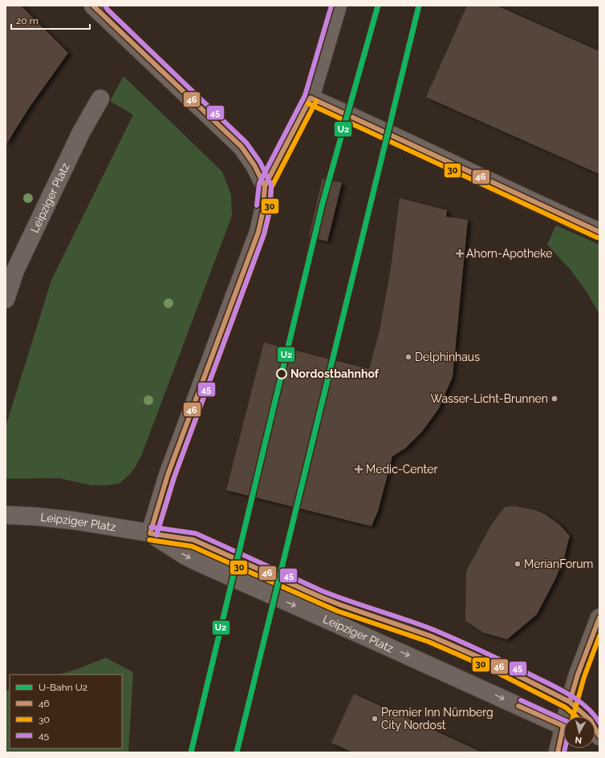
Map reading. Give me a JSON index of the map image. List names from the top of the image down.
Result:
{
  "streets": {
    "street": ["Leipziger Platz"]
  },
  "places": {
    "health": ["Ahorn-Apotheke", "Medic-Center"],
    "other": [
      "Delphinhaus",
      "Nordostbahnhof",
      "Wasser-Licht-Brunnen",
      "MerianForum",
      "Premier Inn Nürnberg City Nordost"
    ]
  },
  "lines": [
    "metro line U2",
    "transit line 46",
    "transit line 45",
    "transit line 30"
  ],
  "legend": [
    "U-Bahn U2",
    "46",
    "30",
    "45"
  ],
  "scale_bar": "20 m",
  "north": "bottom"
}
